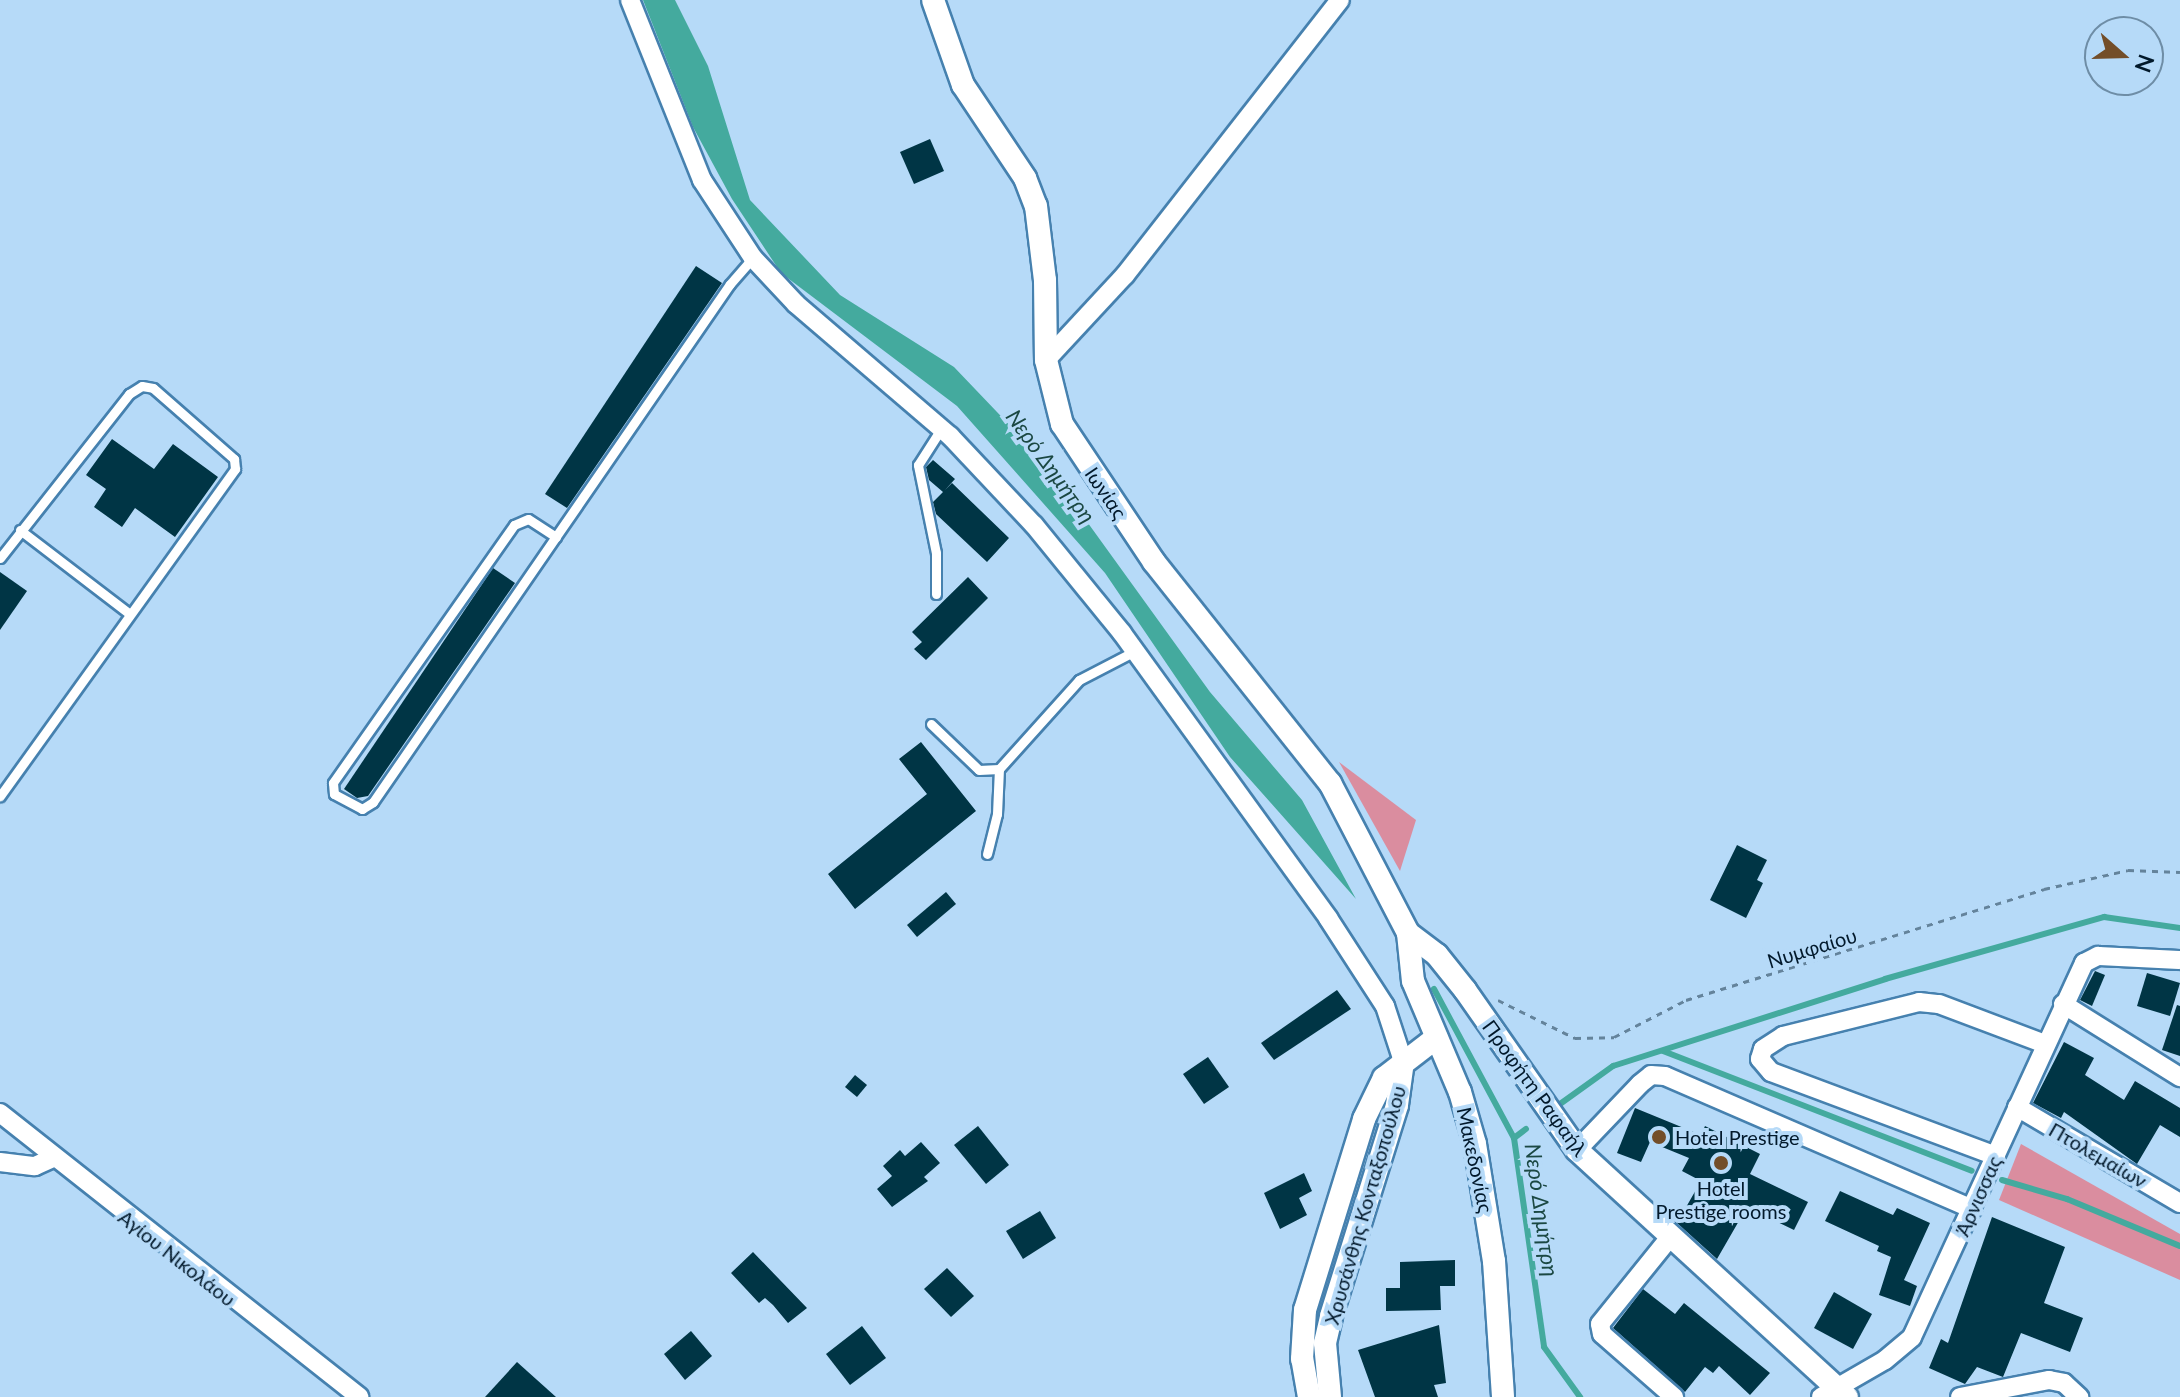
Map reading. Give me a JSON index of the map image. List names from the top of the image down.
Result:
{
  "streets": {
    "street": [
      "Ιωνίας",
      "Προφήτη Ραφαήλ",
      "Πτολεμαίων",
      "Μακεδονίας",
      "Άρνισσας",
      "Χρυσάνθης Κονταξοπούλου",
      "Αγίου Νικολάου"
    ],
    "path": ["Νυμφαίου"]
  },
  "crossings": [
    ["Ιωνίας", "Προφήτη Ραφαήλ"],
    ["Ιωνίας", "Μακεδονίας"],
    ["Νυμφαίου", "Προφήτη Ραφαήλ"],
    ["Προφήτη Ραφαήλ", "Μακεδονίας"],
    ["Προφήτη Ραφαήλ", "Άρνισσας"],
    ["Πτολεμαίων", "Άρνισσας"],
    ["Μακεδονίας", "Χρυσάνθης Κονταξοπούλου"]
  ],
  "water": ["Νερό Δημήτρη"],
  "places": ["Hotel Prestige", "Hotel Prestige rooms"],
  "north": "right"
}
